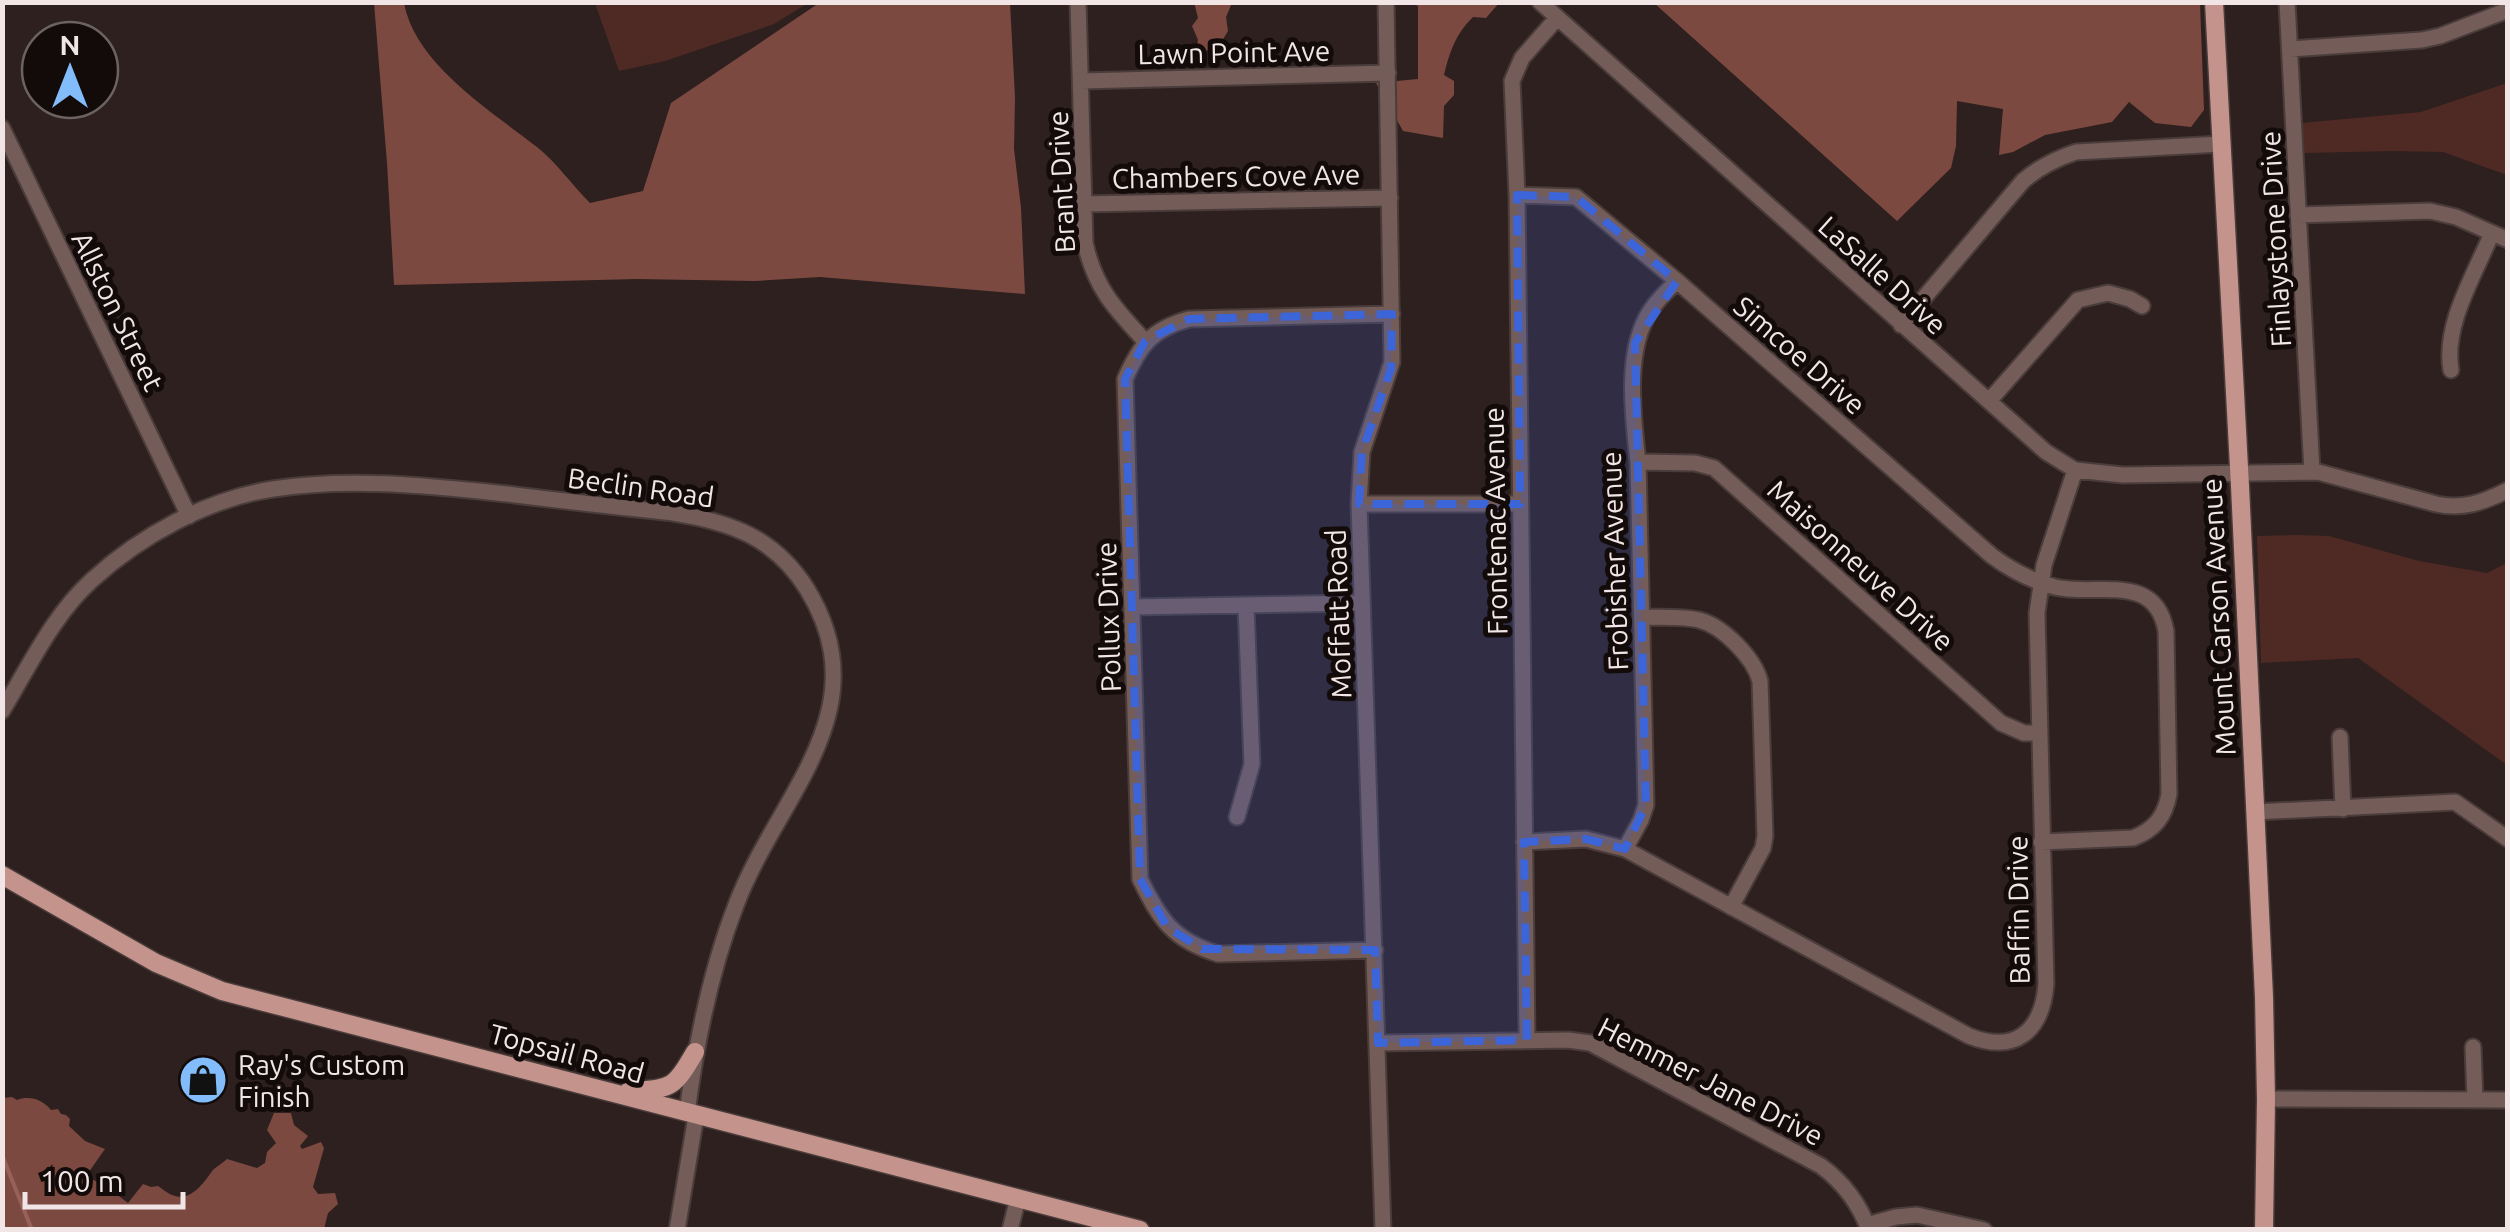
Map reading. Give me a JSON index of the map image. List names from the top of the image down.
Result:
{
  "streets": {
    "main road": ["Mount Carson Avenue", "Topsail Road"],
    "street": [
      "Lawn Point Ave",
      "Chambers Cove Ave",
      "Brant Drive",
      "Finlaystone Drive",
      "LaSalle Drive",
      "Allston Street",
      "Simcoe Drive",
      "Beclin Road",
      "Frontenac Avenue",
      "Frobisher Avenue",
      "Maisonneuve Drive",
      "Moffatt Road",
      "Pollux Drive",
      "Baffin Drive",
      "Hemmer Jane Drive"
    ]
  },
  "crossings": [
    ["Lawn Point Ave", "Brant Drive"],
    ["Lawn Point Ave", "Moffatt Road"],
    ["Chambers Cove Ave", "Brant Drive"],
    ["Chambers Cove Ave", "Moffatt Road"],
    ["Brant Drive", "Pollux Drive"],
    ["Finlaystone Drive", "LaSalle Drive"],
    ["LaSalle Drive", "Frontenac Avenue"],
    ["LaSalle Drive", "Mount Carson Avenue"],
    ["LaSalle Drive", "Baffin Drive"],
    ["Allston Street", "Beclin Road"],
    ["Simcoe Drive", "Frontenac Avenue"],
    ["Simcoe Drive", "Frobisher Avenue"],
    ["Simcoe Drive", "Baffin Drive"],
    ["Beclin Road", "Topsail Road"],
    ["Frontenac Avenue", "Baffin Drive"],
    ["Frontenac Avenue", "Hemmer Jane Drive"],
    ["Frobisher Avenue", "Maisonneuve Drive"],
    ["Frobisher Avenue", "Baffin Drive"],
    ["Maisonneuve Drive", "Baffin Drive"],
    ["Moffatt Road", "Pollux Drive"],
    ["Moffatt Road", "Hemmer Jane Drive"]
  ],
  "places": {
    "shop": ["Ray's Custom Finish"]
  },
  "scale_bar": "100 m",
  "north": "top"
}
